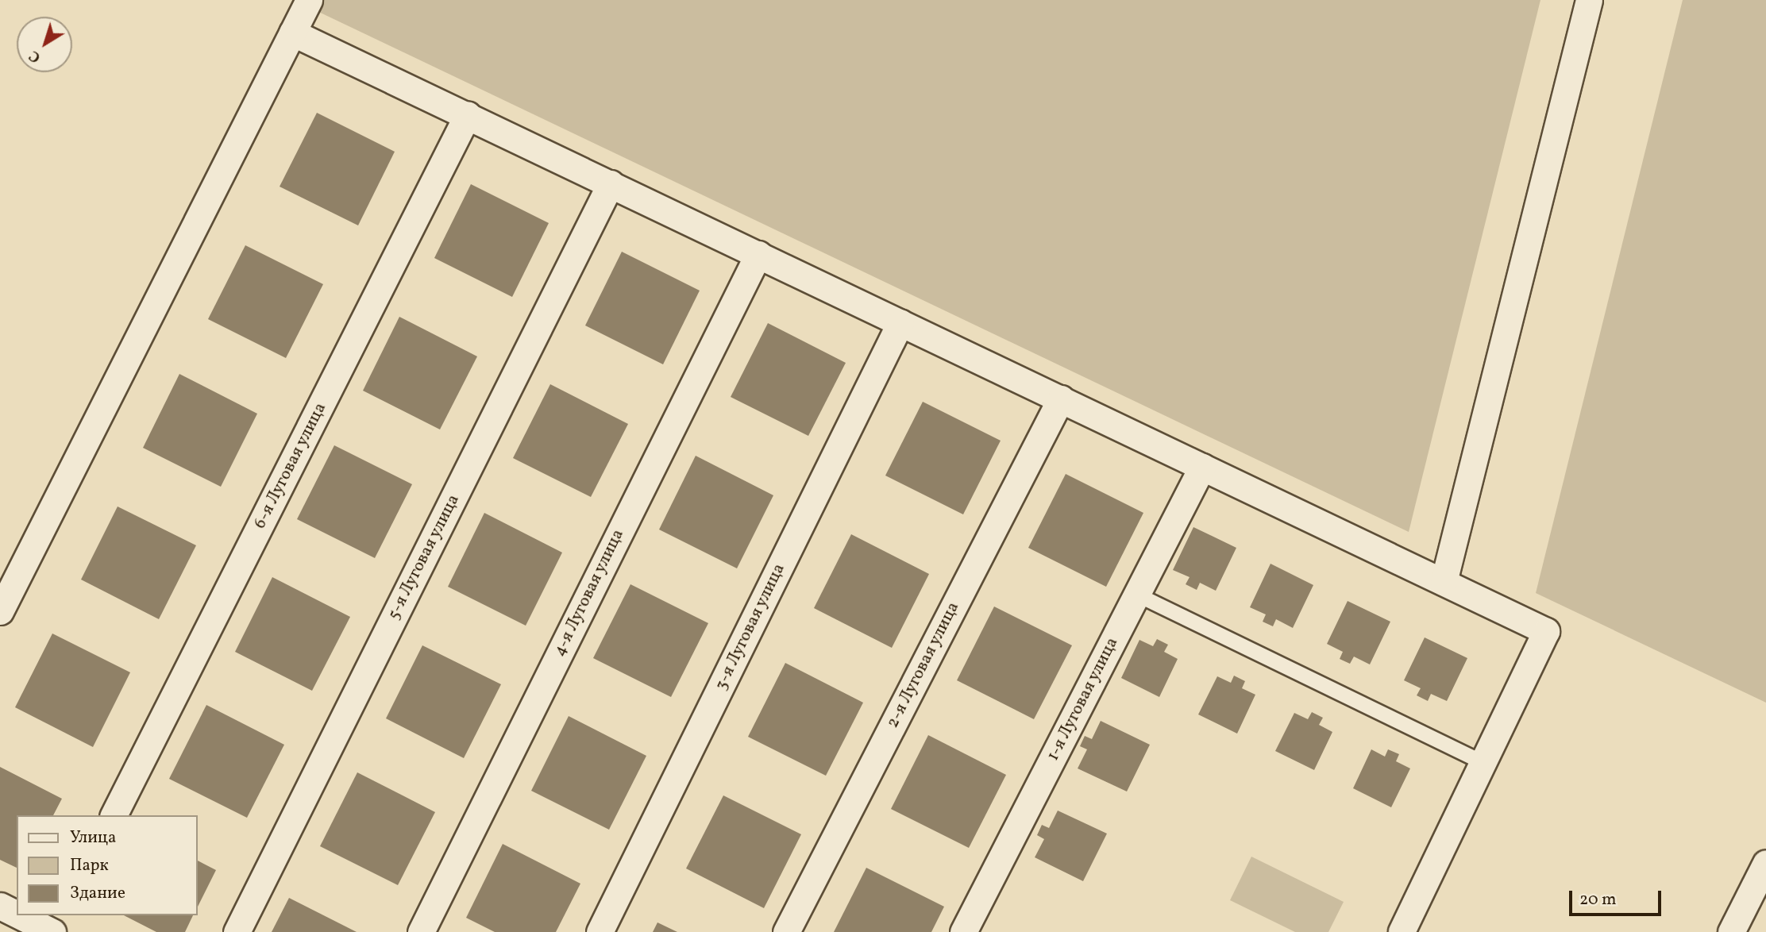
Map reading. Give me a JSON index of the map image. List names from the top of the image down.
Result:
{
  "streets": {
    "street": [
      "6-я Луговая улица",
      "5-я Луговая улица",
      "4-я Луговая улица",
      "3-я Луговая улица",
      "2-я Луговая улица",
      "1-я Луговая улица"
    ]
  },
  "legend": ["Улица", "Парк", "Здание"],
  "scale_bar": "20 m",
  "north": "bottom left"
}
